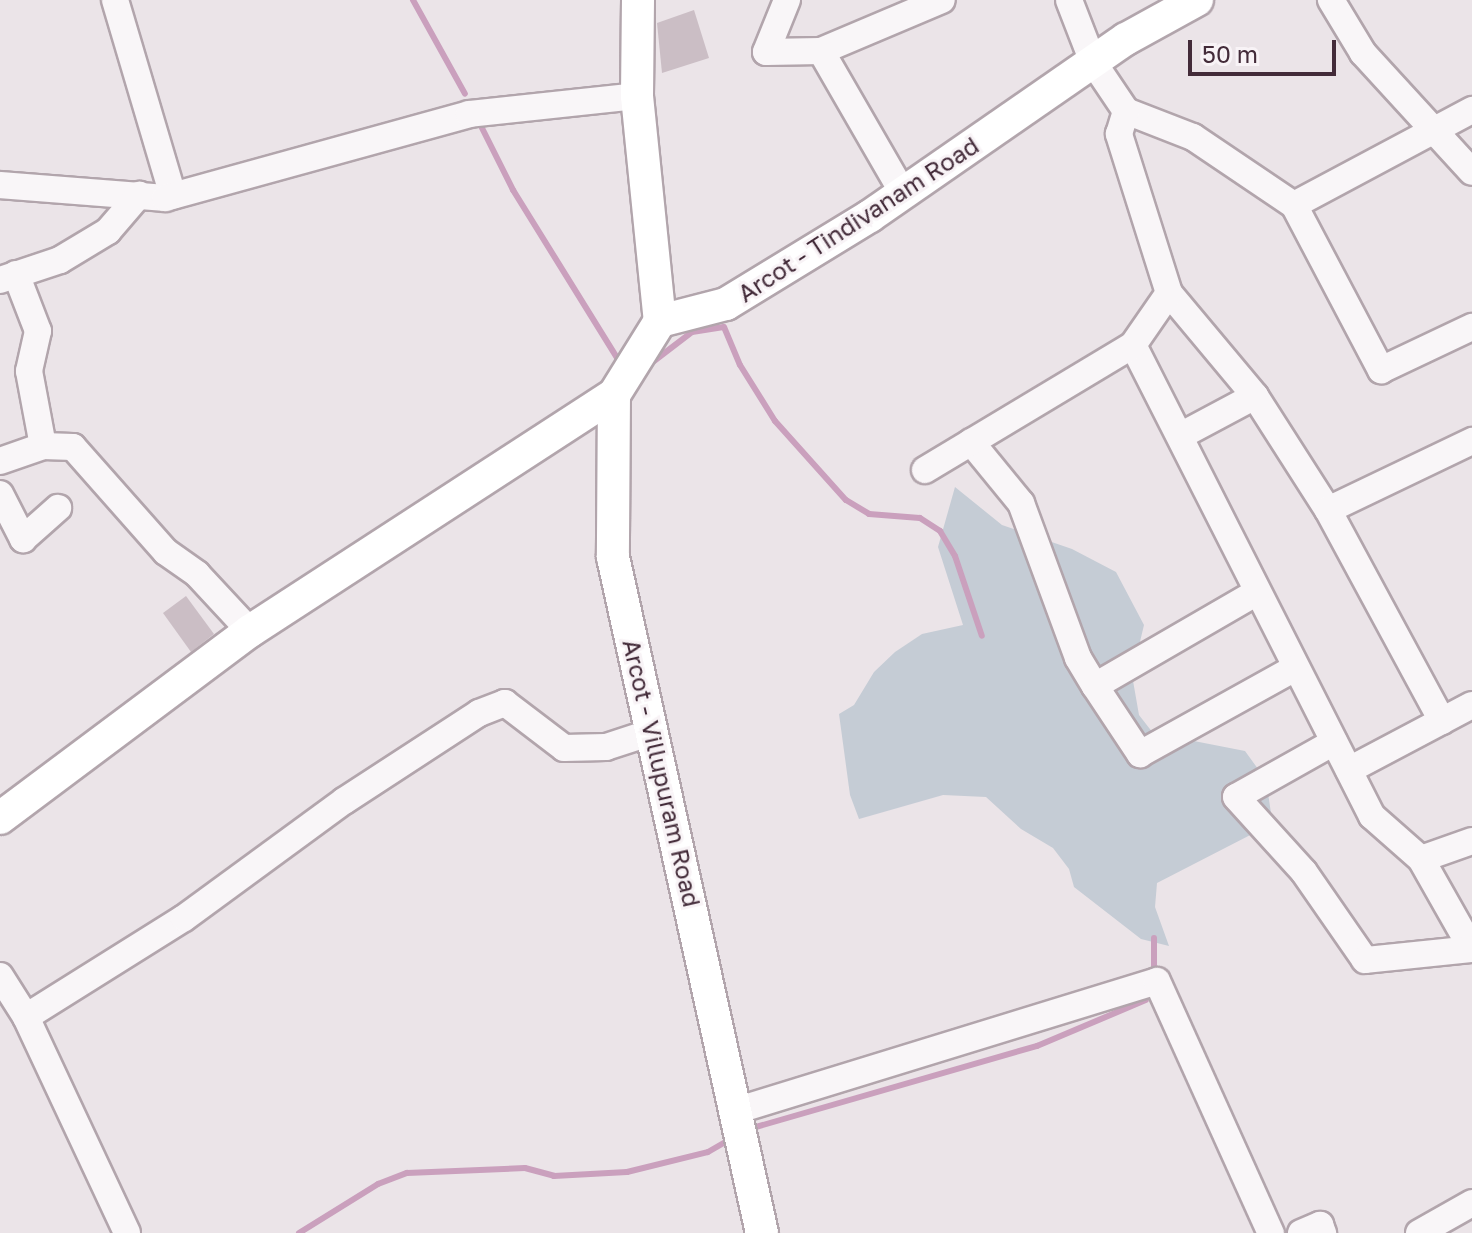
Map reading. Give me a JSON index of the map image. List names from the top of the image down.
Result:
{
  "streets": {
    "main road": ["Arcot - Tindivanam Road", "Arcot - Villupuram Road"]
  },
  "scale_bar": "50 m"
}
